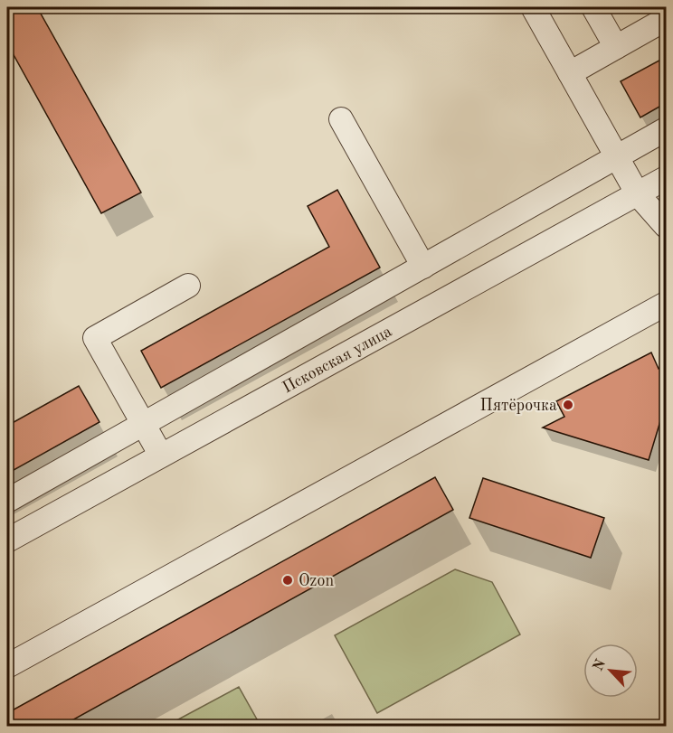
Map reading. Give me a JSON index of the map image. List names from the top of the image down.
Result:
{
  "streets": {
    "street": ["Псковская улица"]
  },
  "places": ["Пятёрочка", "Ozon"],
  "north": "top left"
}
